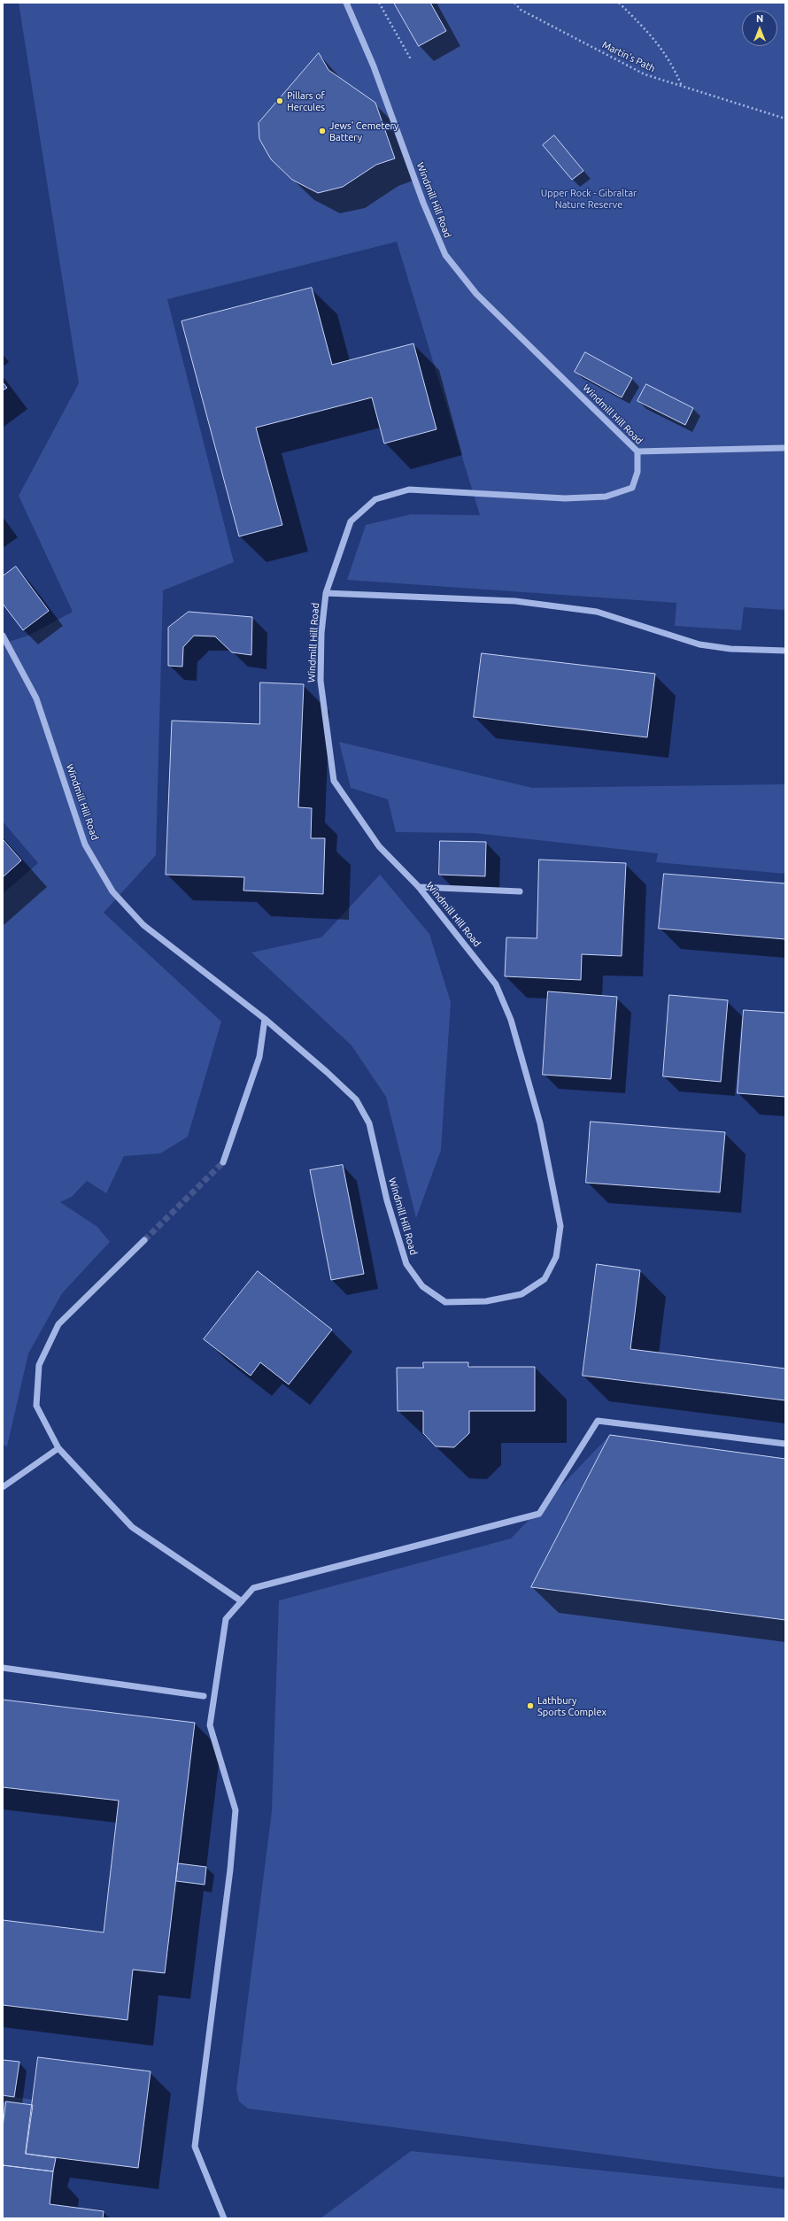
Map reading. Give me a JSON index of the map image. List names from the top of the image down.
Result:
{
  "streets": {
    "street": ["Windmill Hill Road"],
    "path": ["Martin's Path"]
  },
  "parks": ["Upper Rock - Gibraltar Nature Reserve"],
  "places": ["Pillars of Hercules", "Jews' Cemetery Battery", "Lathbury Sports Complex"],
  "north": "top"
}
